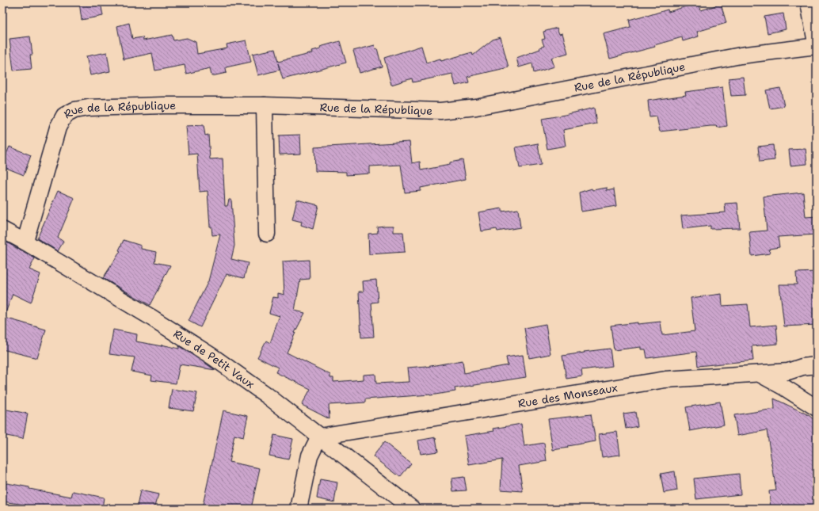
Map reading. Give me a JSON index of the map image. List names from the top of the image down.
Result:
{
  "streets": {
    "street": ["Rue de la République", "Rue de Petit Vaux", "Rue des Monseaux"]
  },
  "crossings": [
    ["Rue de la République", "Rue de Petit Vaux"],
    ["Rue de Petit Vaux", "Rue des Monseaux"]
  ]
}
